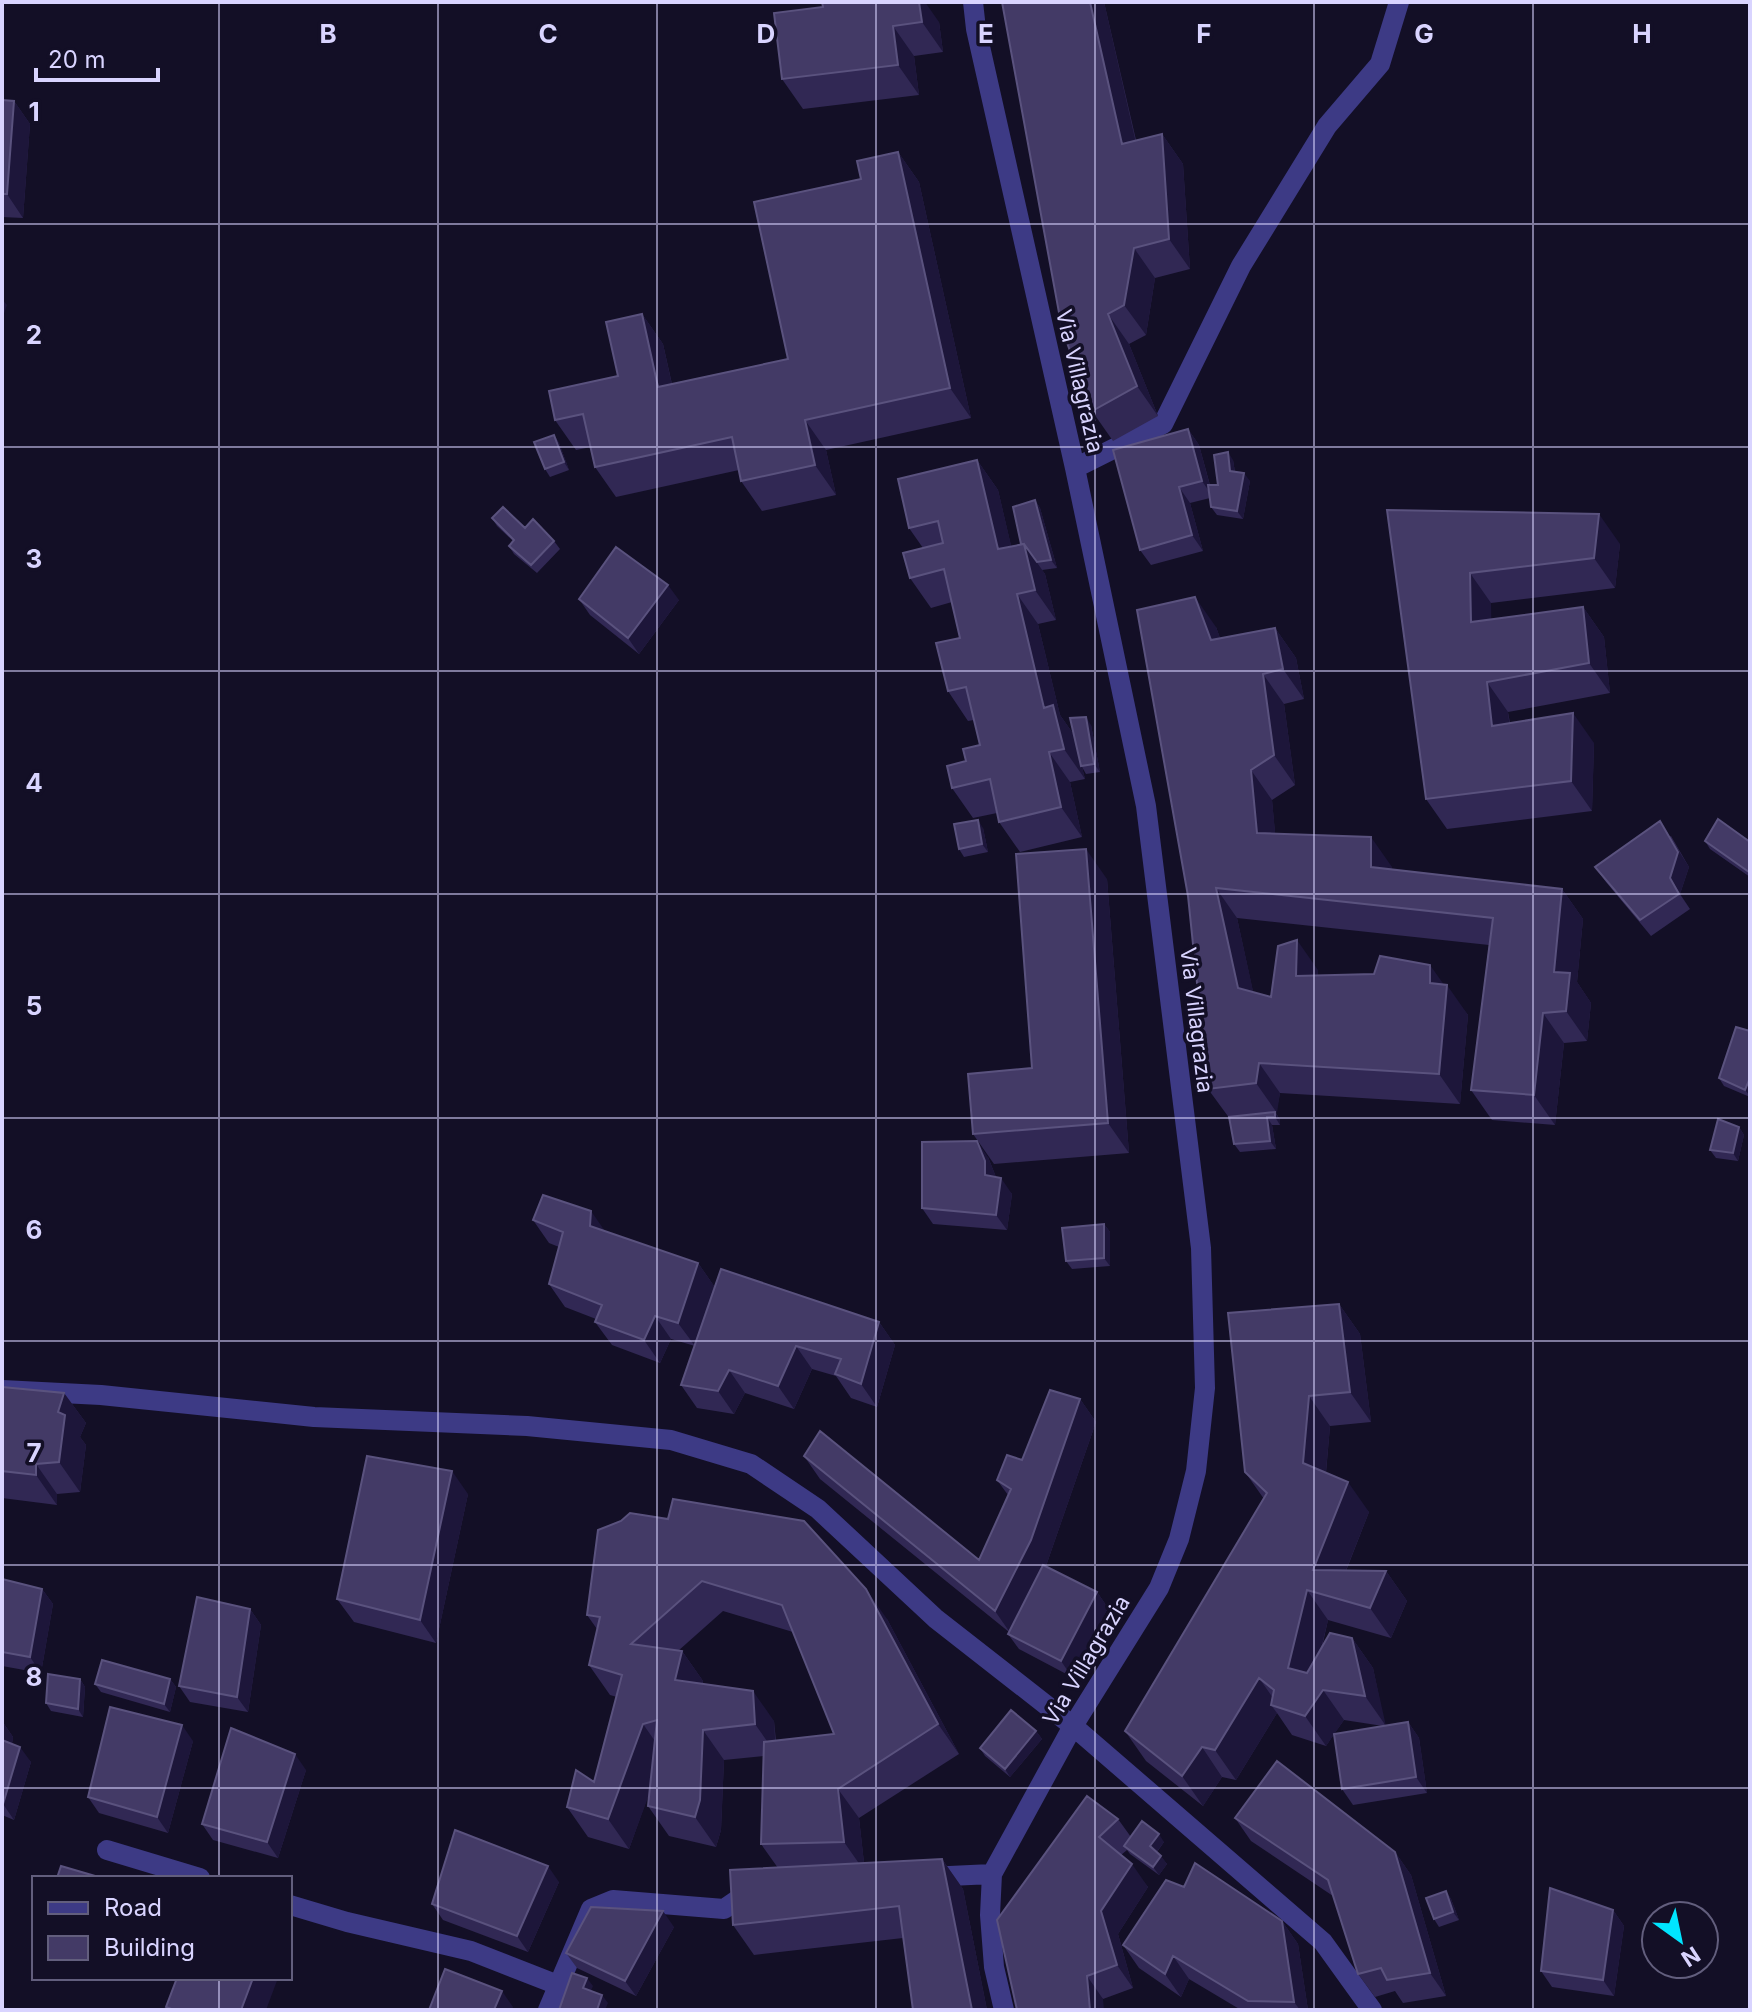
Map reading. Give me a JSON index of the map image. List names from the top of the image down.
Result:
{
  "streets": {
    "street": ["Via Villagrazia"]
  },
  "legend": ["Road", "Building"],
  "scale_bar": "20 m",
  "north": "bottom right",
  "grid": {
    "columns": [
      "B",
      "C",
      "D",
      "E",
      "F",
      "G",
      "H"
    ],
    "rows": [
      "1",
      "2",
      "3",
      "4",
      "5",
      "6",
      "7",
      "8"
    ]
  }
}
